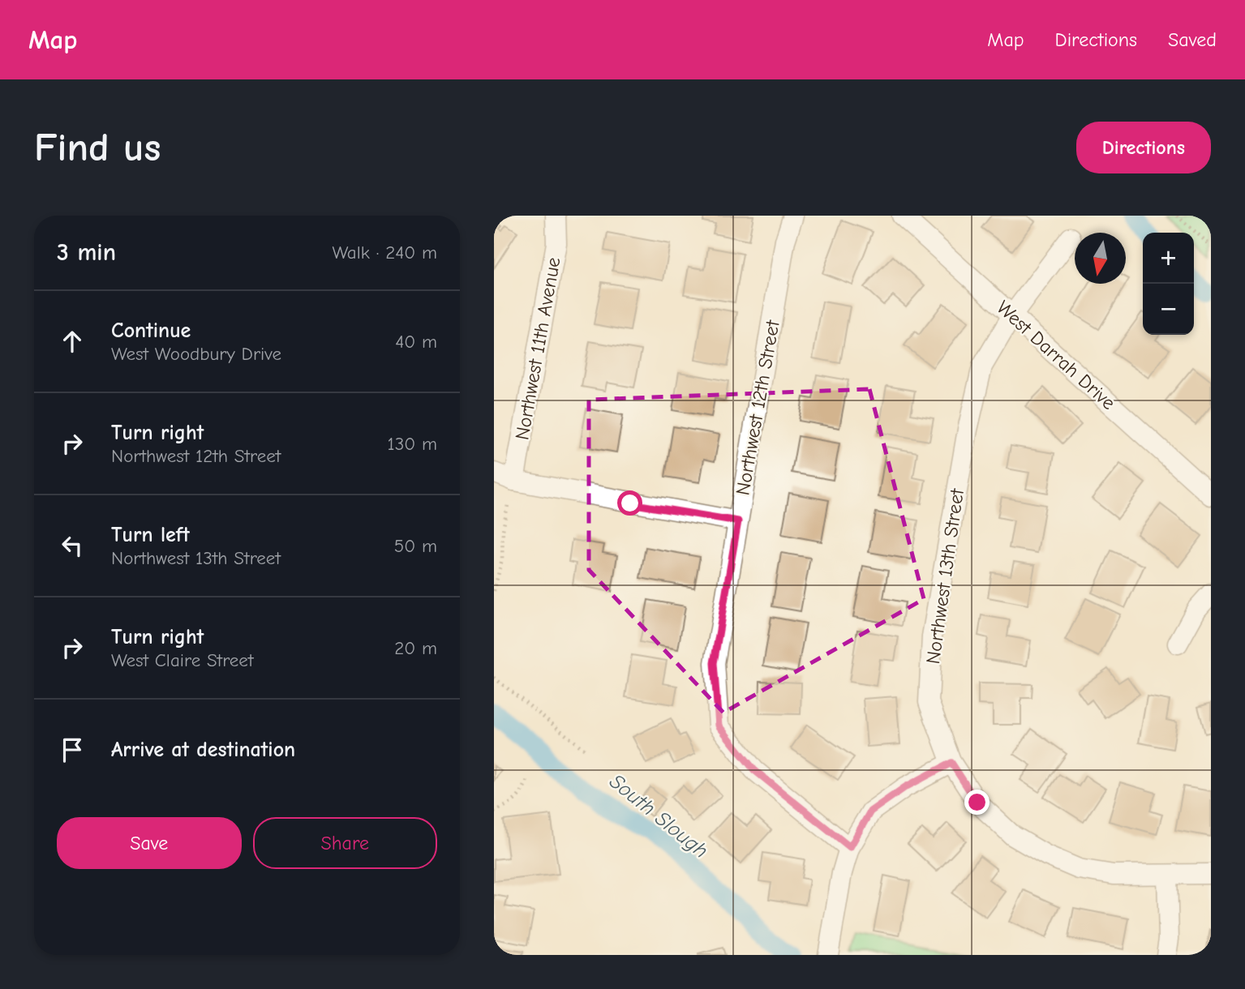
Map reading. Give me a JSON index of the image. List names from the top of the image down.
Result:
{
  "streets": {
    "street": [
      "Northwest 11th Avenue",
      "West Darrah Drive",
      "Northwest 12th Street",
      "Northwest 13th Street"
    ]
  },
  "crossings": [
    ["West Darrah Drive", "Northwest 13th Street"]
  ],
  "water": ["South Slough"],
  "north": "bottom",
  "page": {
    "header": "Map",
    "nav": ["Map", "Directions", "Saved"],
    "buttons": [
      "Directions",
      ["Save", "Share"]
    ],
    "title": "Find us",
    "heading": ["3 min", "Walk · 240 m"],
    "map_buttons": ["+", "−"],
    "list": [
      ["Continue", "West Woodbury Drive", "40 m"],
      ["Turn right", "Northwest 12th Street", "130 m"],
      ["Turn left", "Northwest 13th Street", "50 m"],
      ["Turn right", "West Claire Street", "20 m"],
      "Arrive at destination"
    ]
  }
}
